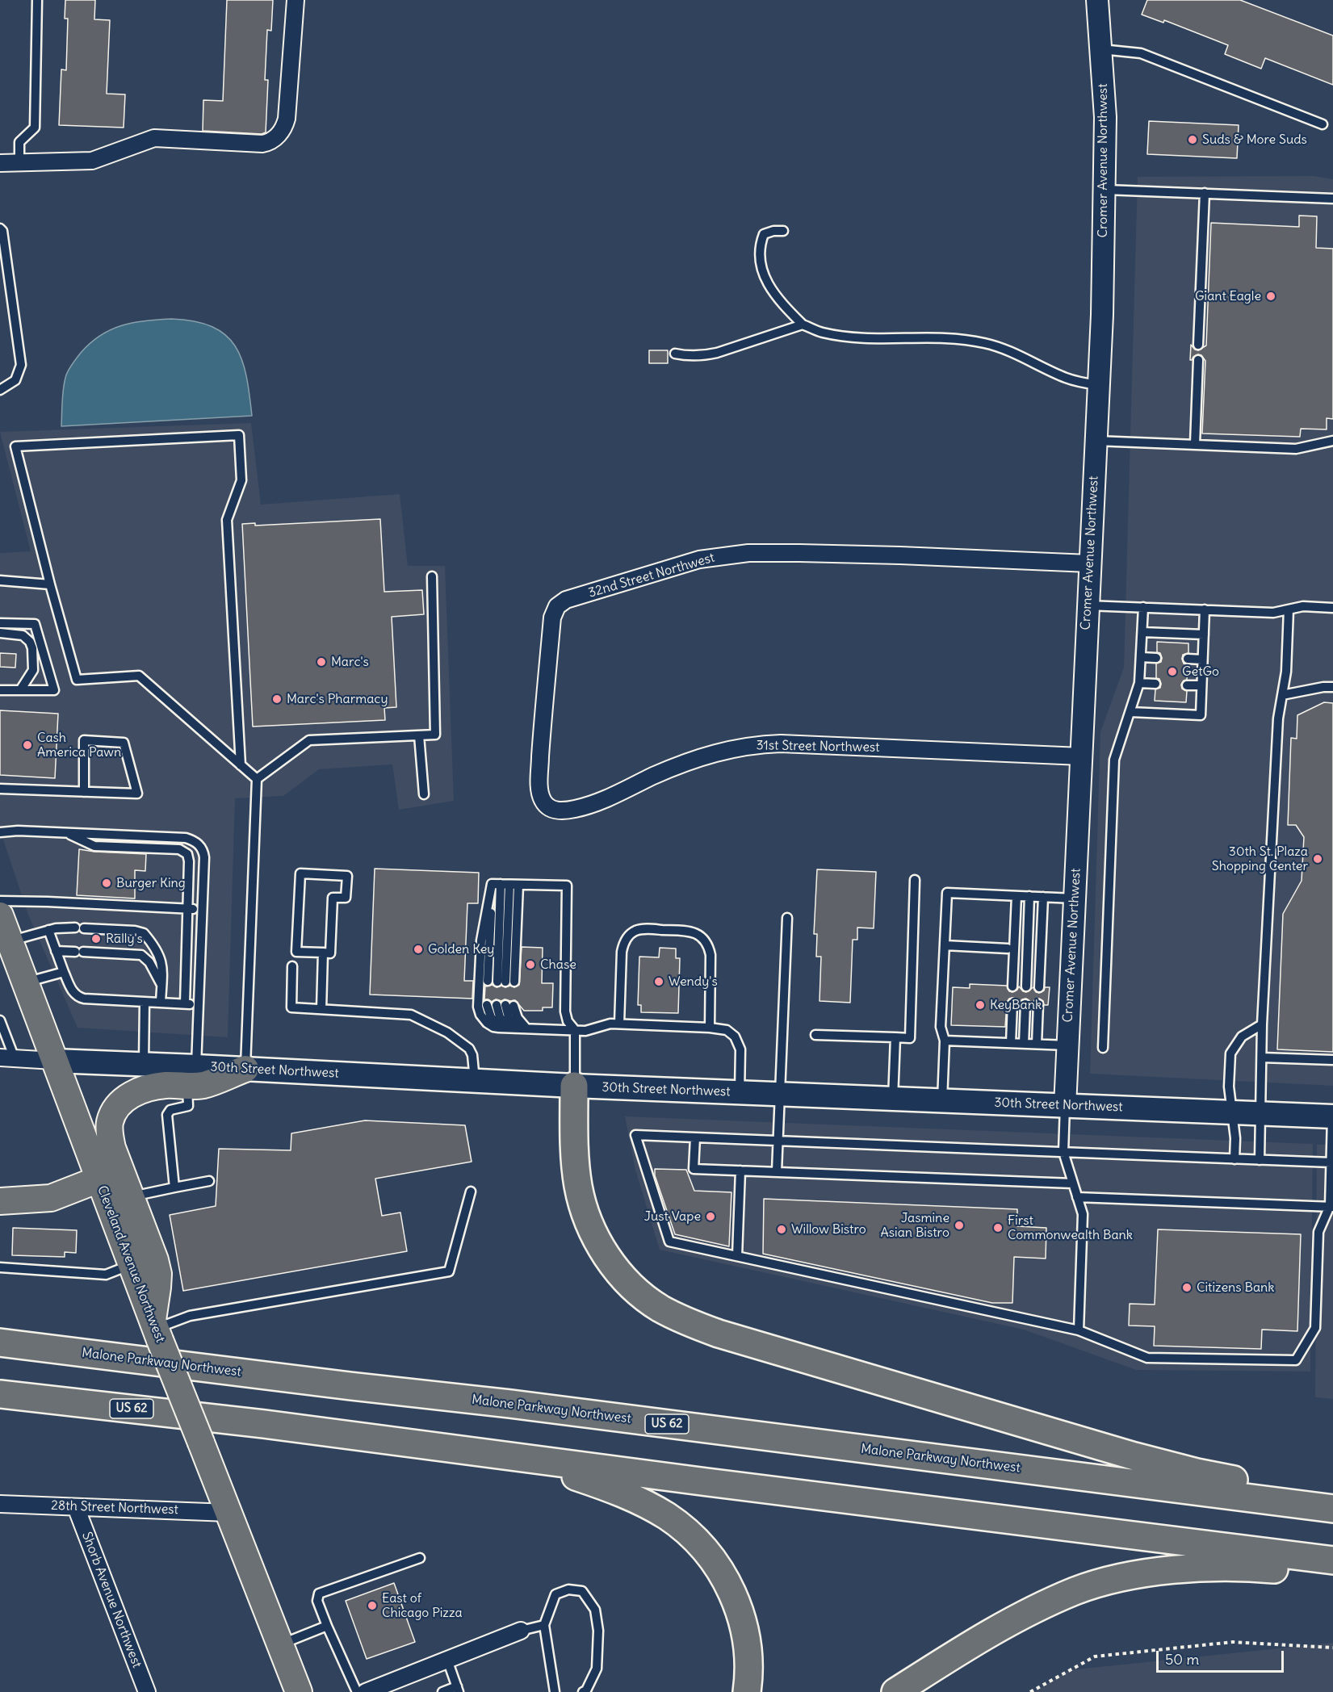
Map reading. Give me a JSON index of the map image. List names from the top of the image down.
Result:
{
  "streets": {
    "highway": ["Malone Parkway Northwest", "US 62"],
    "main road": ["30th Street Northwest", "Cleveland Avenue Northwest"],
    "street": [
      "Cromer Avenue Northwest",
      "32nd Street Northwest",
      "31st Street Northwest",
      "28th Street Northwest",
      "Shorb Avenue Northwest"
    ]
  },
  "crossings": [
    ["Cromer Avenue Northwest", "32nd Street Northwest"],
    ["Cromer Avenue Northwest", "31st Street Northwest"],
    ["Cromer Avenue Northwest", "30th Street Northwest"],
    ["32nd Street Northwest", "31st Street Northwest"],
    ["30th Street Northwest", "Cleveland Avenue Northwest"],
    ["Cleveland Avenue Northwest", "28th Street Northwest"],
    ["28th Street Northwest", "Shorb Avenue Northwest"]
  ],
  "places": [
    "Suds & More Suds",
    "Giant Eagle",
    "Marc's",
    "GetGo",
    "Marc's Pharmacy",
    "Cash America Pawn",
    "30th St. Plaza Shopping Center",
    "Burger King",
    "Rally's",
    "Golden Key",
    "Chase",
    "Wendy's",
    "KeyBank",
    "Just Vape",
    "Jasmine Asian Bistro",
    "First Commonwealth Bank",
    "Willow Bistro",
    "Citizens Bank",
    "East of Chicago Pizza"
  ],
  "scale_bar": "50 m"
}
